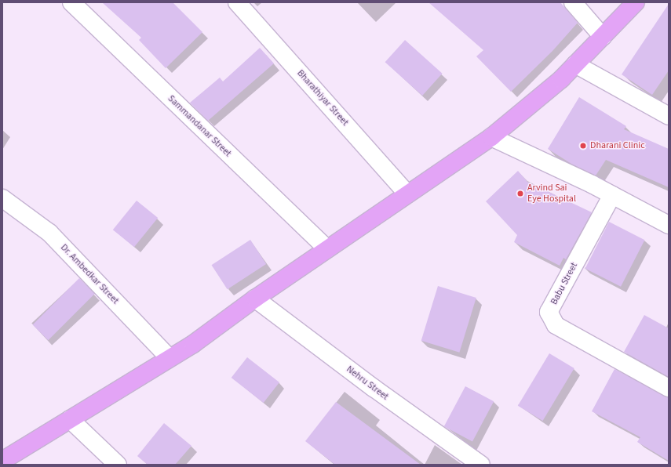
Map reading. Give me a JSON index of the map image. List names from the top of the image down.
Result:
{
  "streets": {
    "street": [
      "Bharathiyar Street",
      "Sammandanar Street",
      "Dr. Ambedkar Street",
      "Babu Street",
      "Nehru Street"
    ]
  },
  "places": ["Dharani Clinic", "Arvind Sai Eye Hospital"]
}
